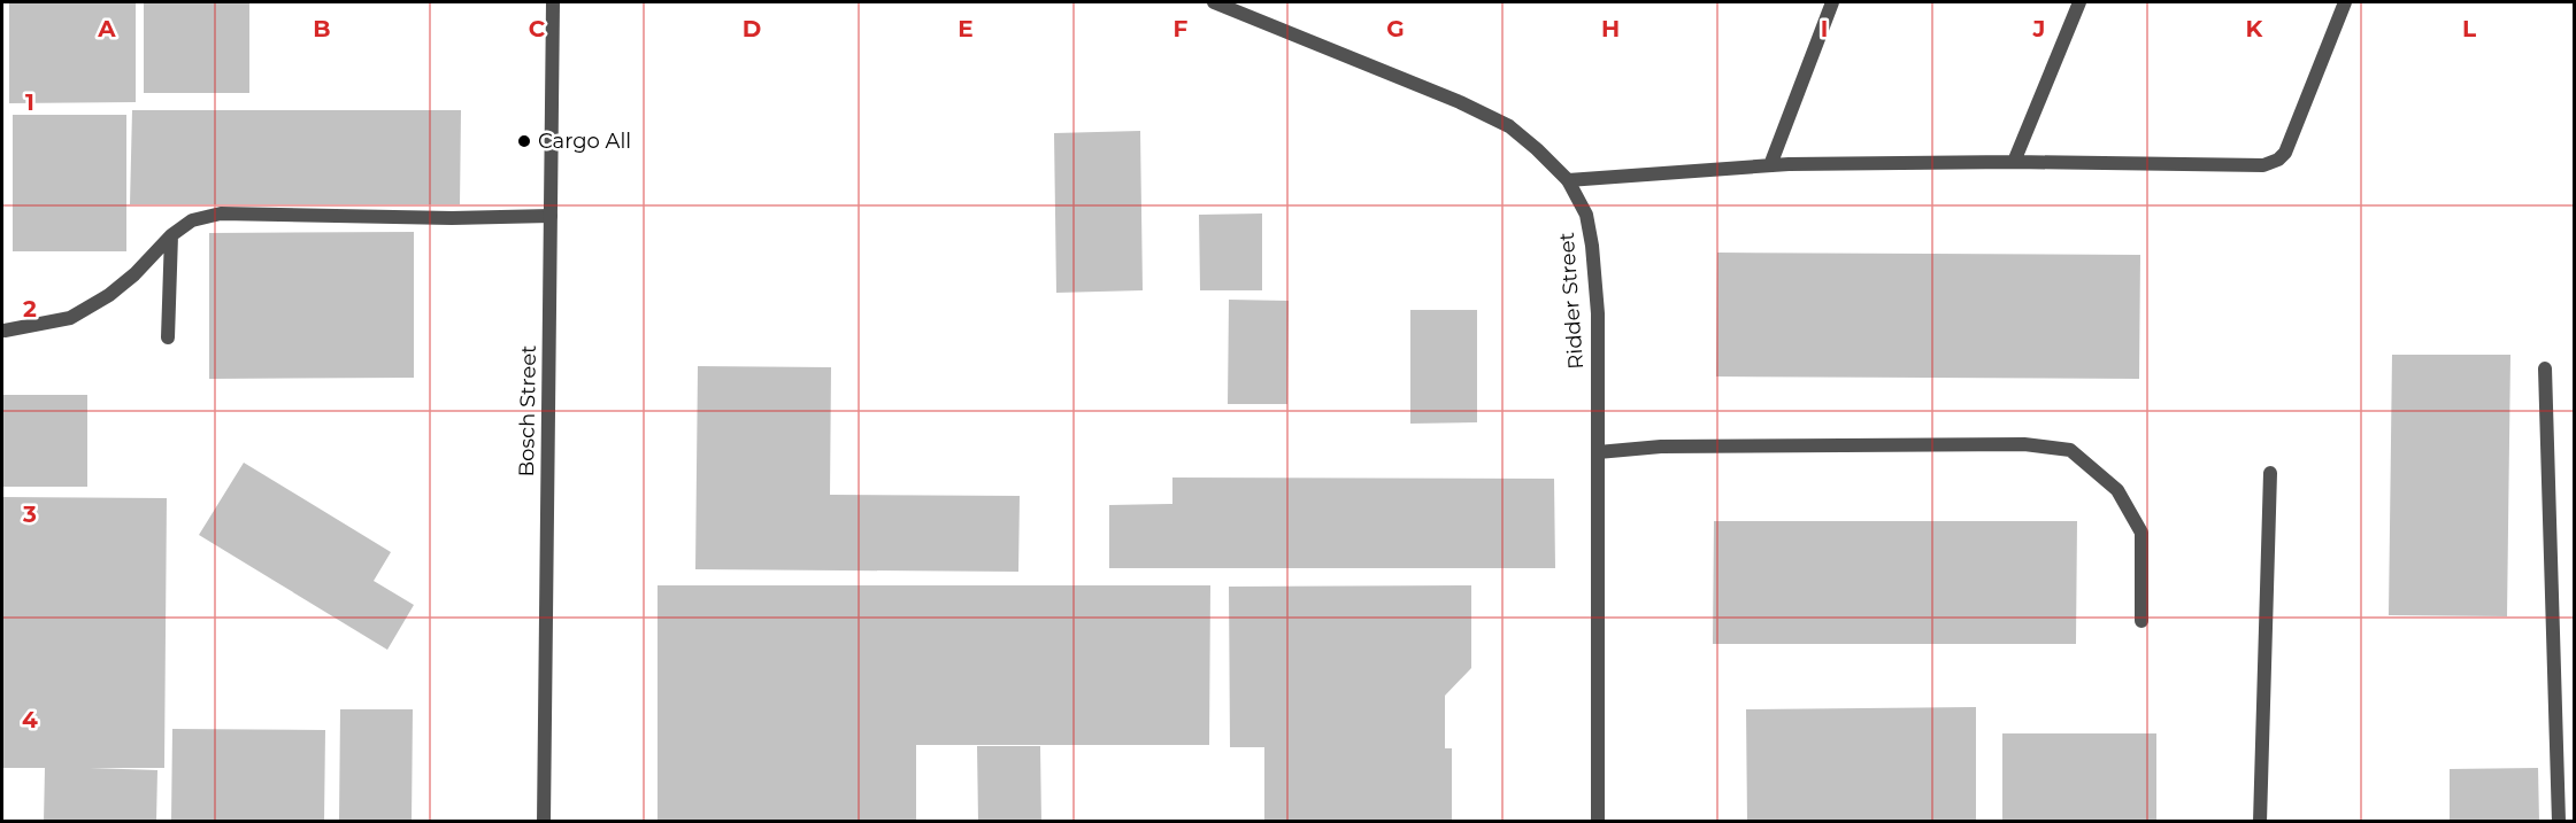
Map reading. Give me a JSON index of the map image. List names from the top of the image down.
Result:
{
  "streets": {
    "street": ["Ridder Street", "Bosch Street"]
  },
  "places": ["Cargo All"],
  "grid": {
    "columns": [
      "A",
      "B",
      "C",
      "D",
      "E",
      "F",
      "G",
      "H",
      "I",
      "J",
      "K",
      "L"
    ],
    "rows": [
      "1",
      "2",
      "3",
      "4"
    ]
  }
}
